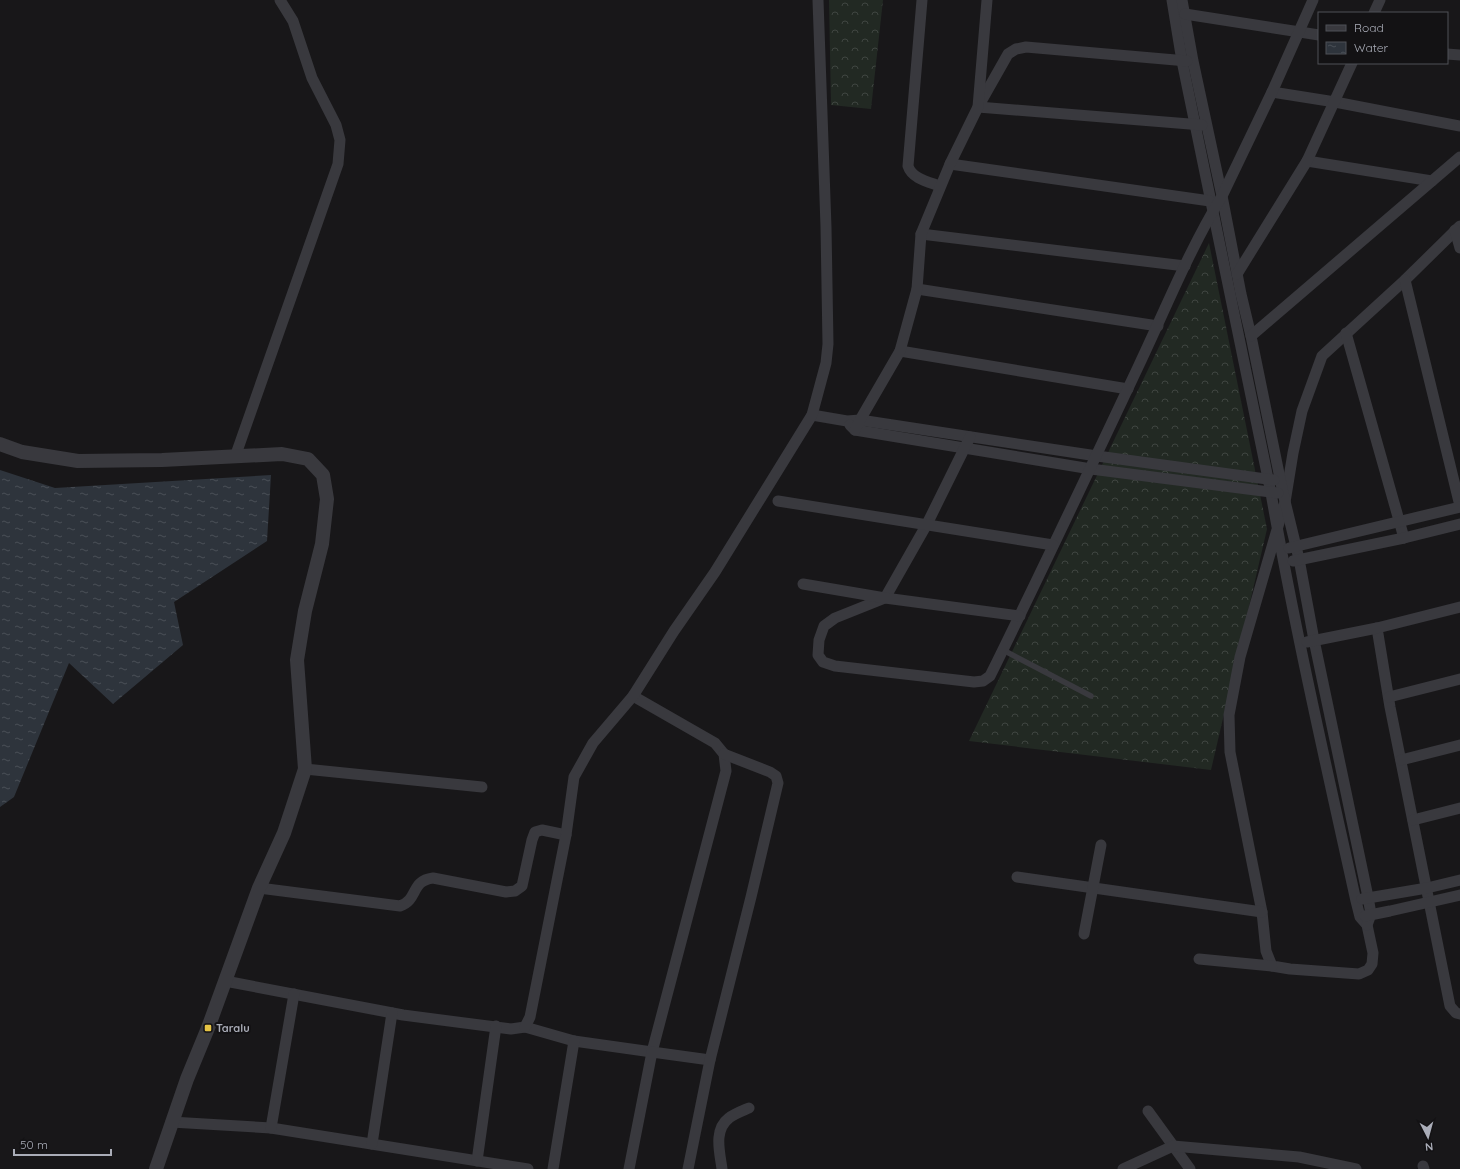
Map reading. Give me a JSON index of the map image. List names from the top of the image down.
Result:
{
  "places": {
    "transit": ["Taralu"]
  },
  "legend": ["Road", "Water"],
  "scale_bar": "50 m",
  "north": "bottom"
}
